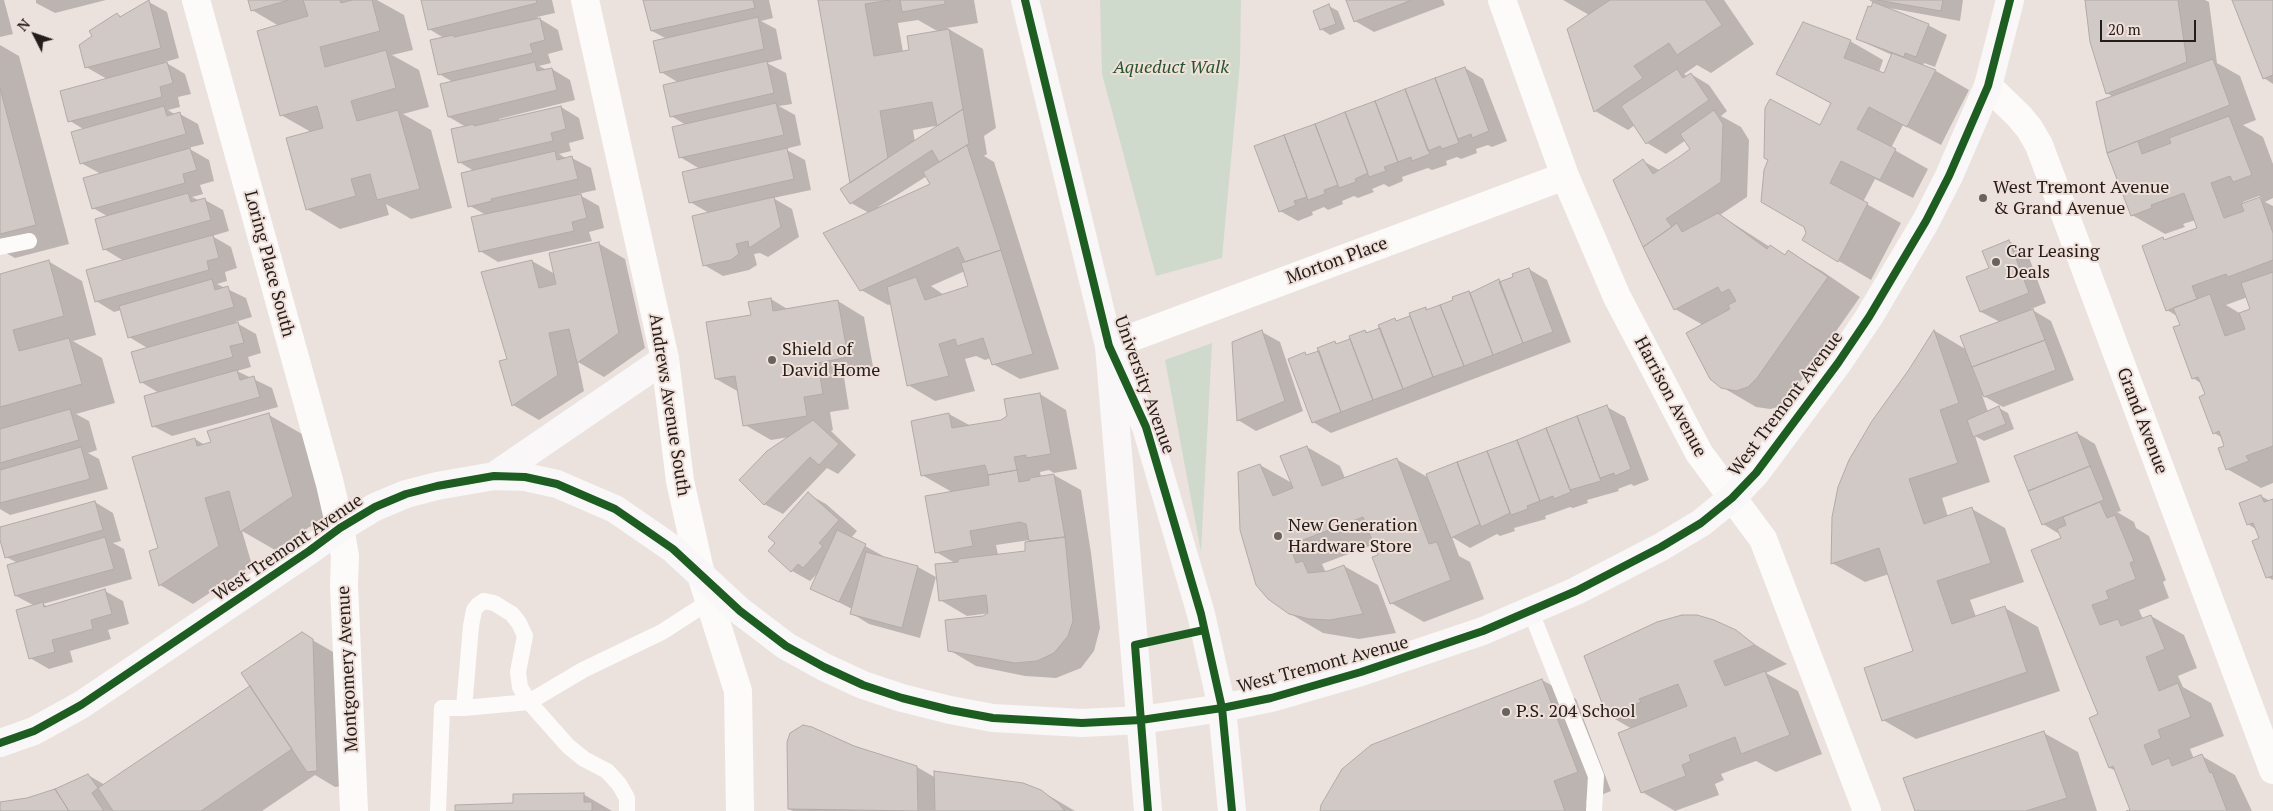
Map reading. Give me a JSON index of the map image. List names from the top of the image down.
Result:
{
  "streets": {
    "main road": ["University Avenue", "West Tremont Avenue"],
    "street": [
      "Morton Place",
      "Loring Place South",
      "Harrison Avenue",
      "Andrews Avenue South",
      "Grand Avenue",
      "Montgomery Avenue"
    ]
  },
  "crossings": [
    ["Morton Place", "University Avenue"],
    ["Morton Place", "Harrison Avenue"],
    ["Loring Place South", "West Tremont Avenue"],
    ["Loring Place South", "Montgomery Avenue"],
    ["University Avenue", "West Tremont Avenue"],
    ["Harrison Avenue", "West Tremont Avenue"],
    ["West Tremont Avenue", "Andrews Avenue South"],
    ["West Tremont Avenue", "Grand Avenue"],
    ["West Tremont Avenue", "Montgomery Avenue"]
  ],
  "parks": ["Aqueduct Walk"],
  "places": [
    "West Tremont Avenue & Grand Avenue",
    "Car Leasing Deals",
    "Shield of David Home",
    "New Generation Hardware Store",
    "P.S. 204 School"
  ],
  "scale_bar": "20 m",
  "north": "top left"
}
